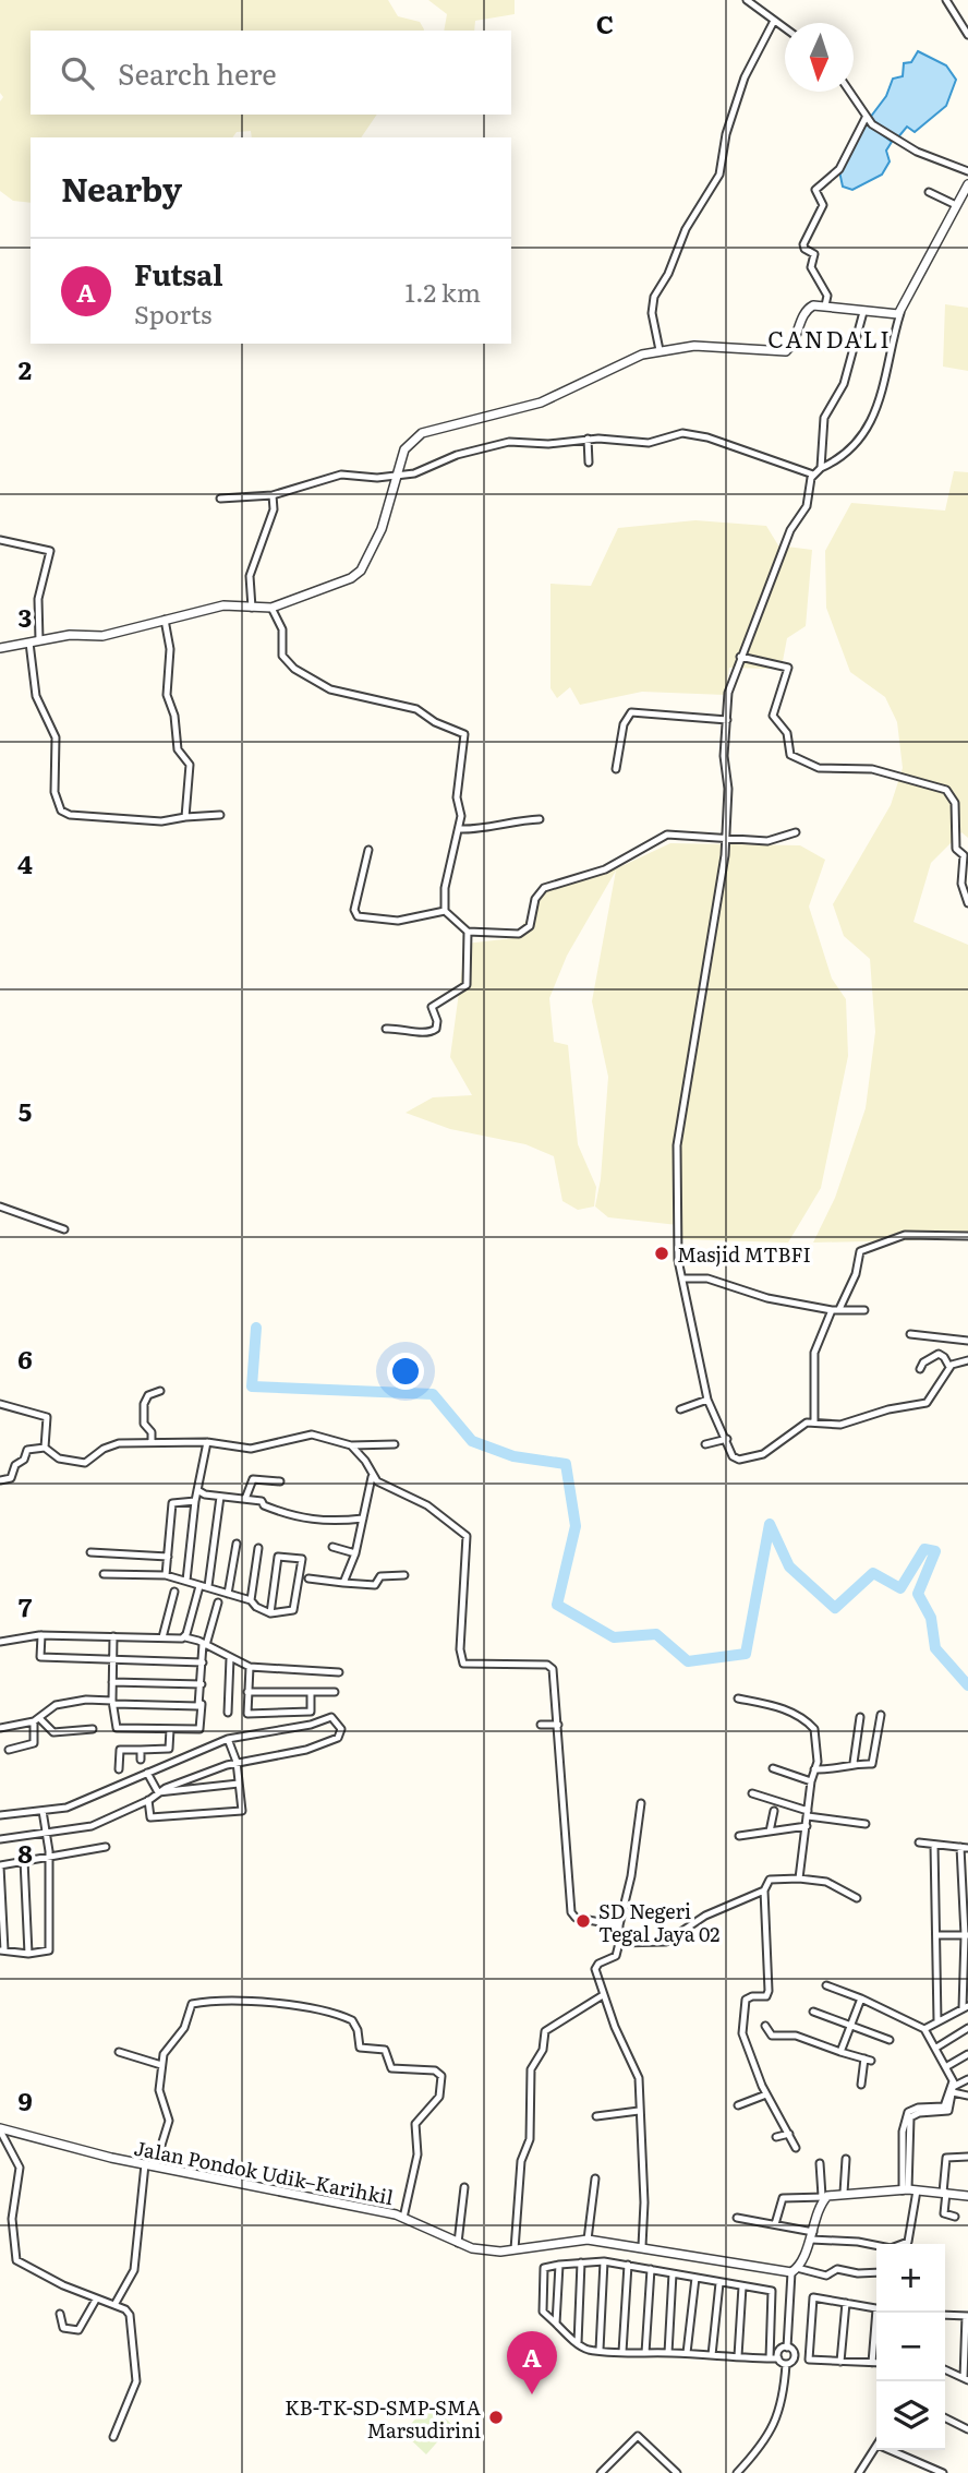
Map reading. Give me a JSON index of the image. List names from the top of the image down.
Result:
{
  "streets": {
    "street": ["Jalan Pondok Udik–Karihkil"]
  },
  "districts": ["CANDALI"],
  "places": ["Masjid MTBFI", "SD Negeri Tegal Jaya 02", "KB-TK-SD-SMP-SMA Marsudirini"],
  "north": "bottom",
  "page": {
    "search": "Search here",
    "heading": "Nearby",
    "list": [
      {
        "mark": "A",
        "name": "Futsal",
        "note": "Sports",
        "value": "1.2 km"
      }
    ],
    "map_buttons": ["+", "−"],
    "pins": "A"
  },
  "grid": {
    "columns": ["C"],
    "rows": [
      "2",
      "3",
      "4",
      "5",
      "6",
      "7",
      "8",
      "9"
    ]
  }
}
